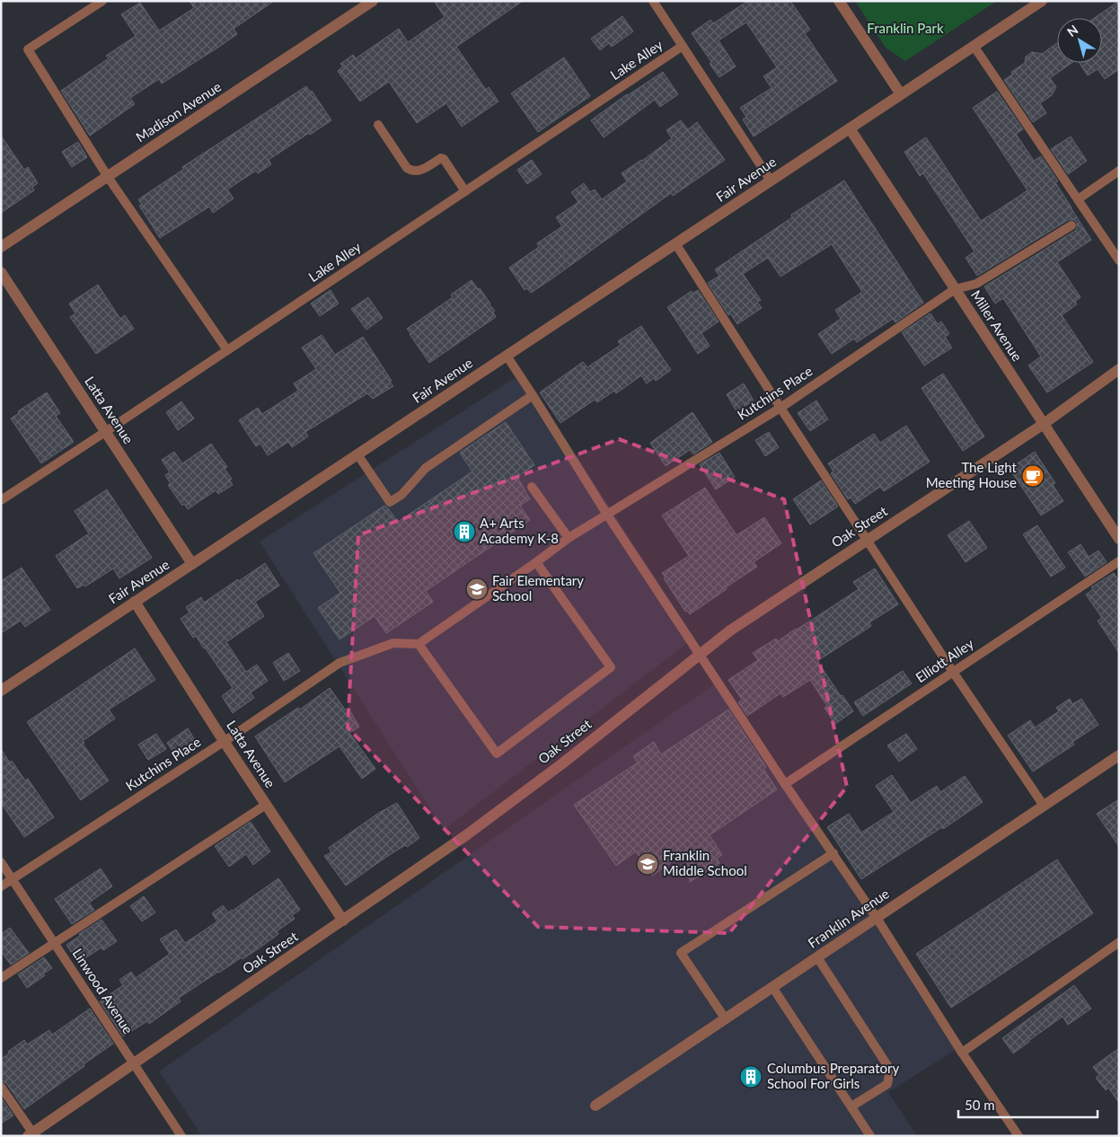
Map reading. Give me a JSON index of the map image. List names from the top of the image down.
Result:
{
  "streets": {
    "street": [
      "Madison Avenue",
      "Fair Avenue",
      "Miller Avenue",
      "Latta Avenue",
      "Oak Street",
      "Franklin Avenue"
    ],
    "lane": [
      "Lake Alley",
      "Kutchins Place",
      "Elliott Alley",
      "Linwood Avenue"
    ]
  },
  "crossings": [
    ["Lake Alley", "Latta Avenue"],
    ["Fair Avenue", "Miller Avenue"],
    ["Fair Avenue", "Latta Avenue"],
    ["Miller Avenue", "Kutchins Place"],
    ["Miller Avenue", "Oak Street"],
    ["Kutchins Place", "Latta Avenue"],
    ["Kutchins Place", "Linwood Avenue"],
    ["Latta Avenue", "Oak Street"],
    ["Oak Street", "Linwood Avenue"]
  ],
  "parks": ["Franklin Park"],
  "places": {
    "cafe": ["The Light Meeting House"],
    "building": ["A+ Arts Academy K-8", "Columbus Preparatory School For Girls"],
    "school or university": ["Fair Elementary School", "Franklin Middle School"]
  },
  "scale_bar": "50 m",
  "north": "top left"
}
